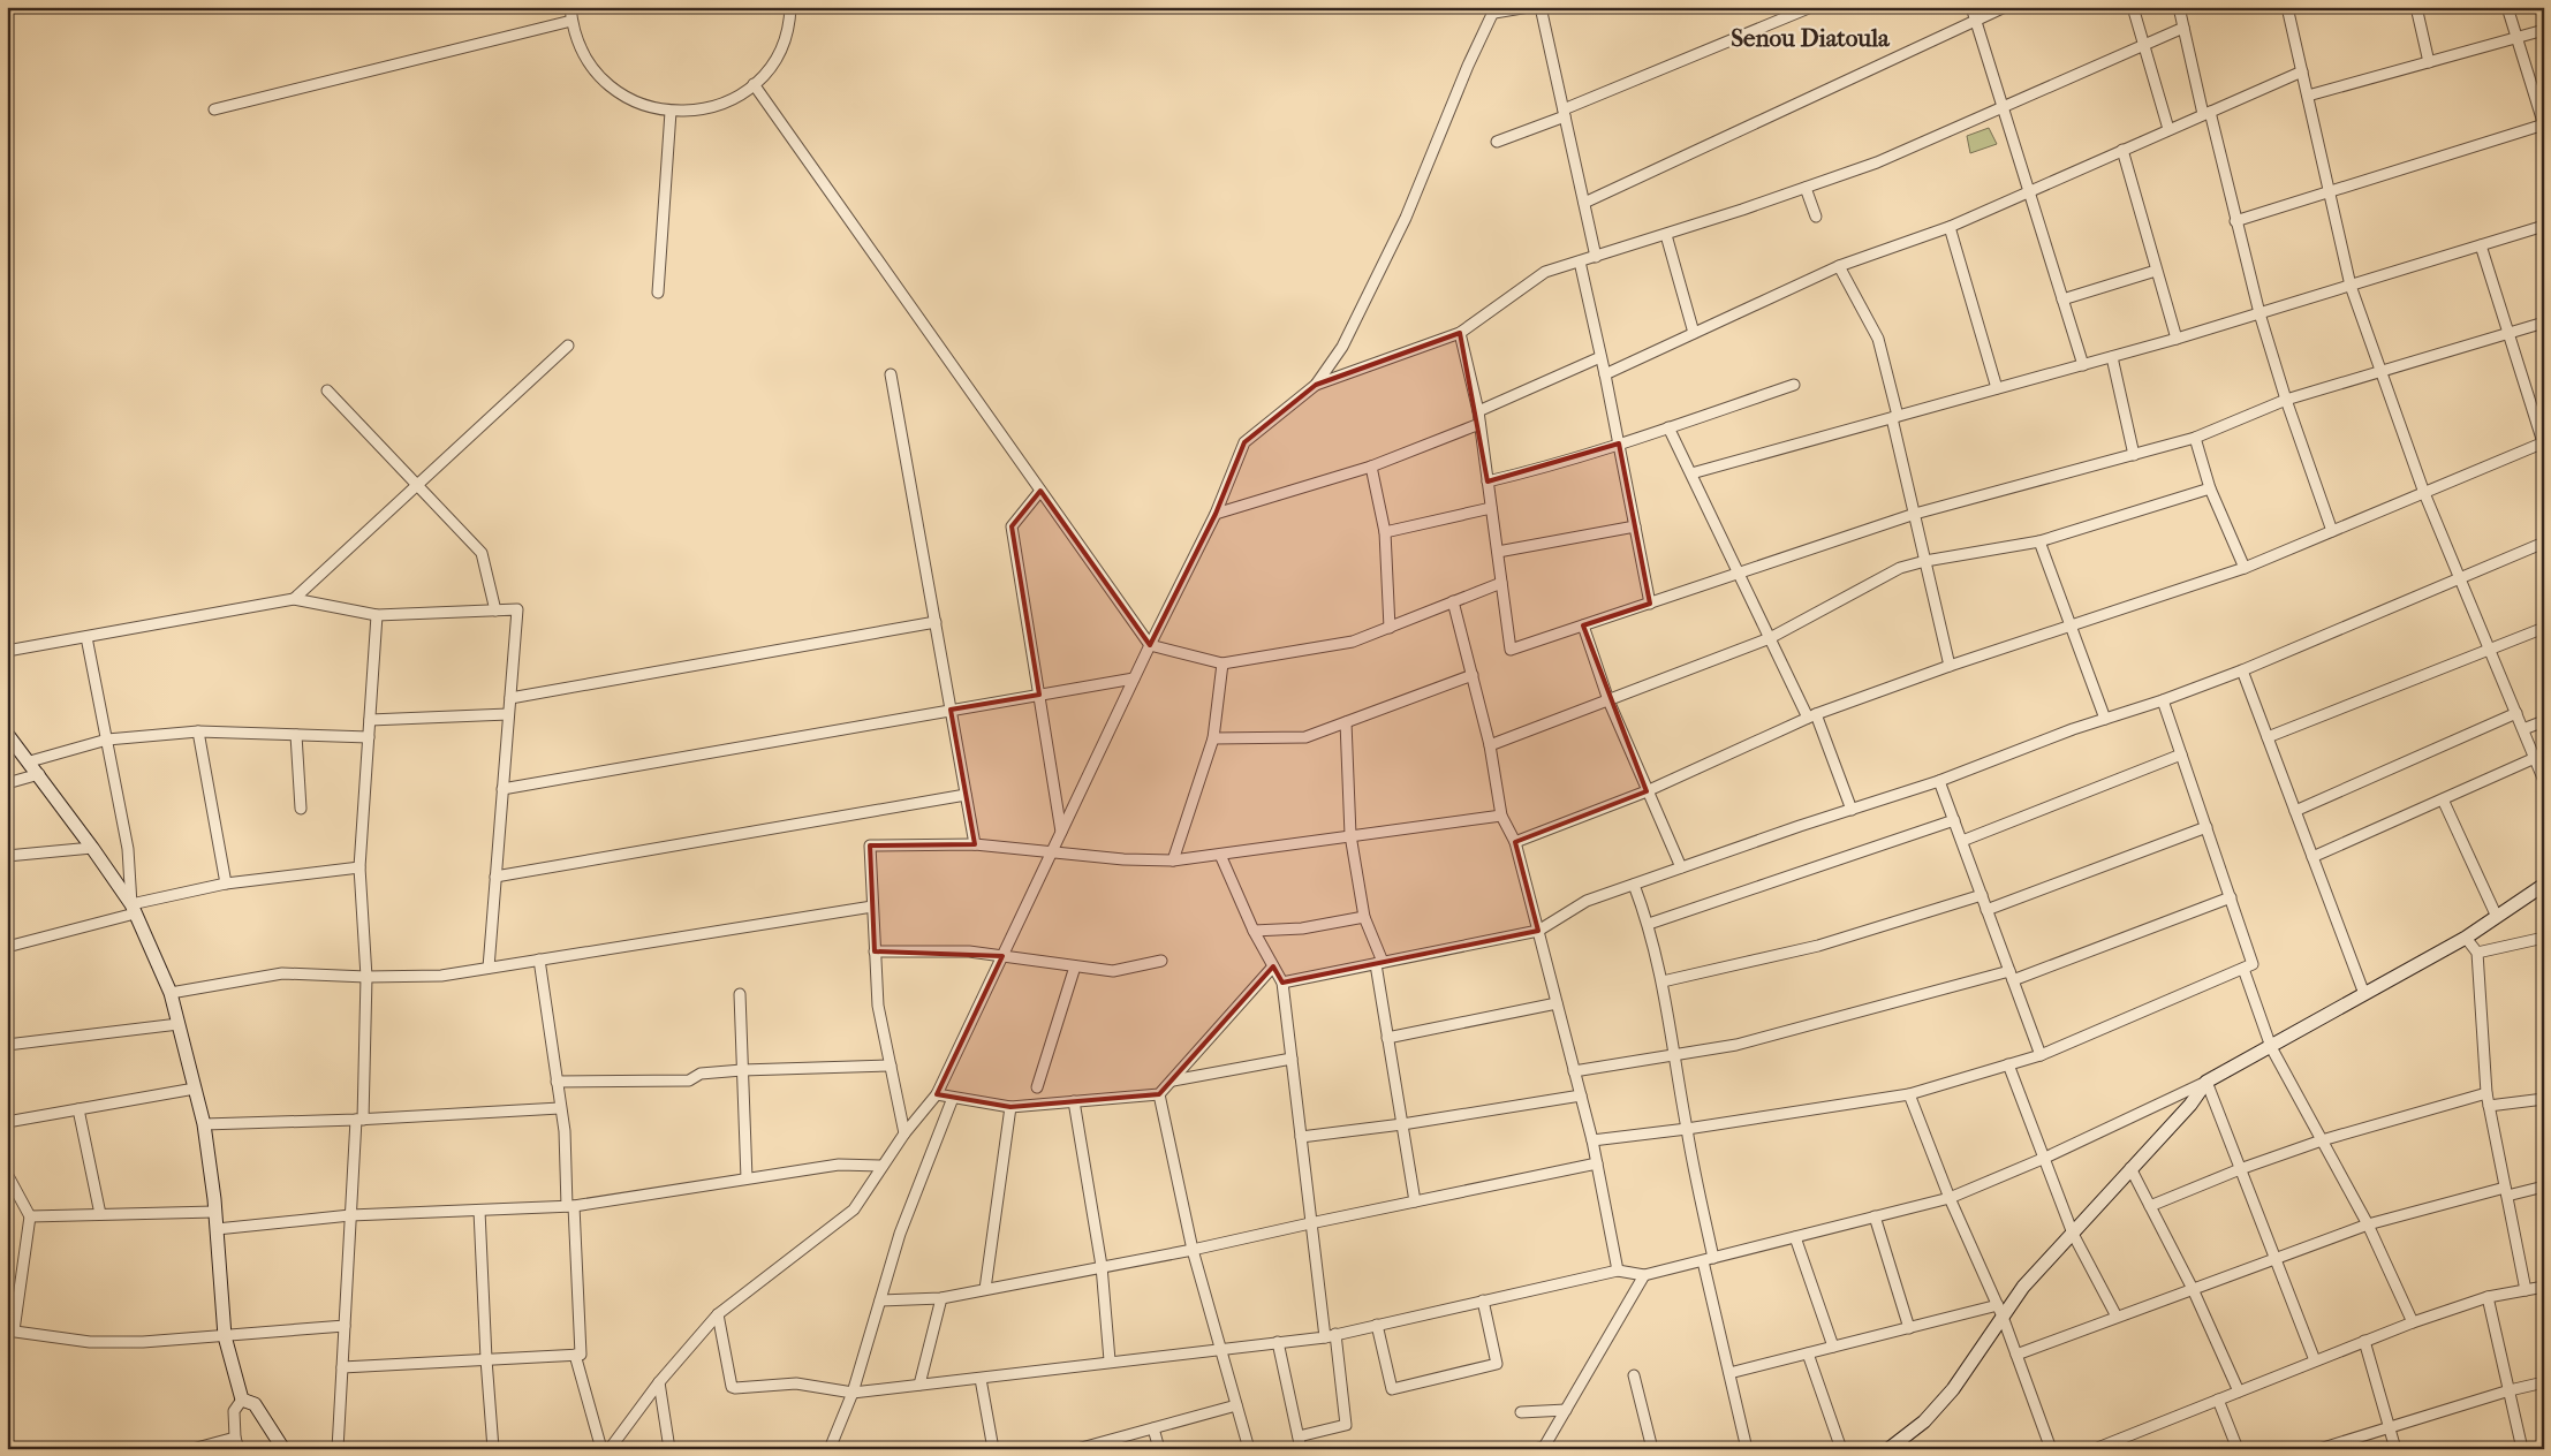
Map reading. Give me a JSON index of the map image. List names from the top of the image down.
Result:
{
  "districts": ["Senou Diatoula"]
}
